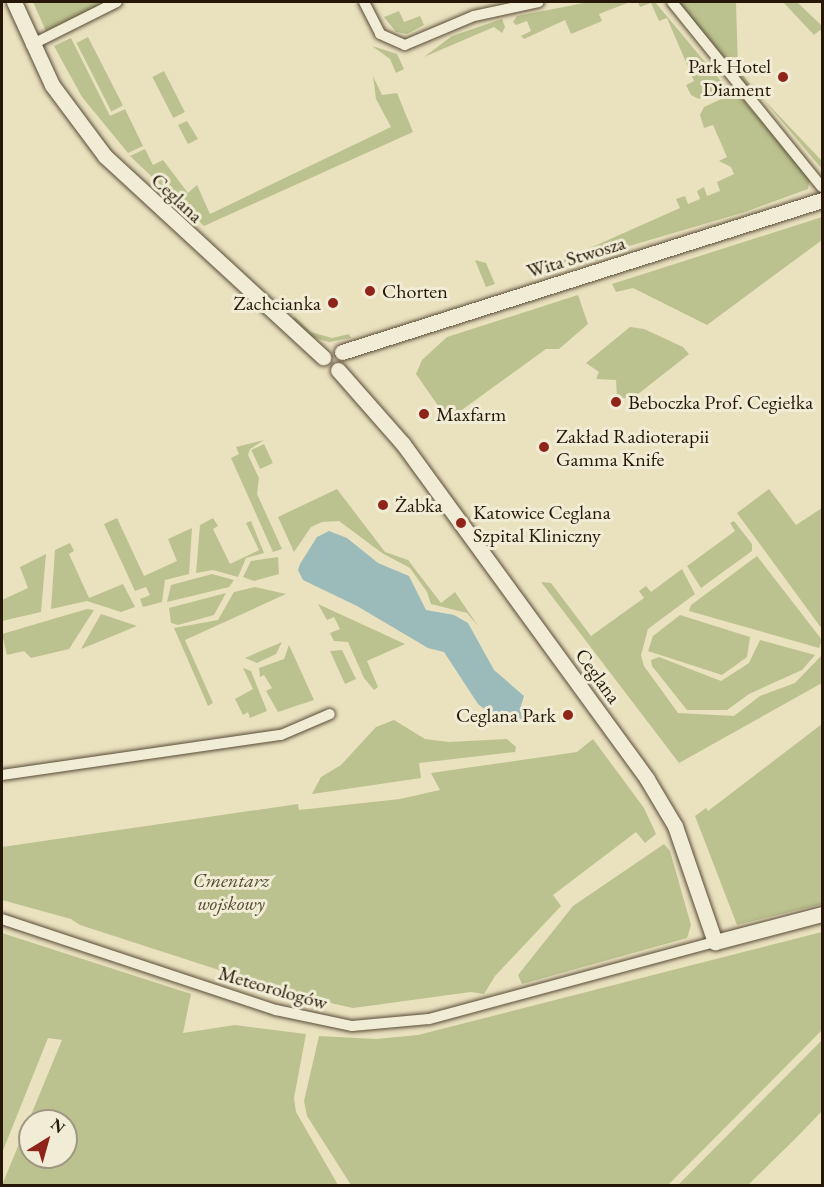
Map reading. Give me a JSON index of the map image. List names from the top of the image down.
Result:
{
  "streets": {
    "street": ["Ceglana", "Wita Stwosza", "Meteorologów"]
  },
  "crossings": [
    ["Ceglana", "Wita Stwosza"],
    ["Ceglana", "Meteorologów"]
  ],
  "parks": ["Cmentarz wojskowy"],
  "places": [
    "Park Hotel Diament",
    "Chorten",
    "Zachcianka",
    "Beboczka Prof. Cegiełka",
    "Maxfarm",
    "Zakład Radioterapii Gamma Knife",
    "Żabka",
    "Katowice Ceglana Szpital Kliniczny",
    "Ceglana Park"
  ],
  "north": "top right"
}
